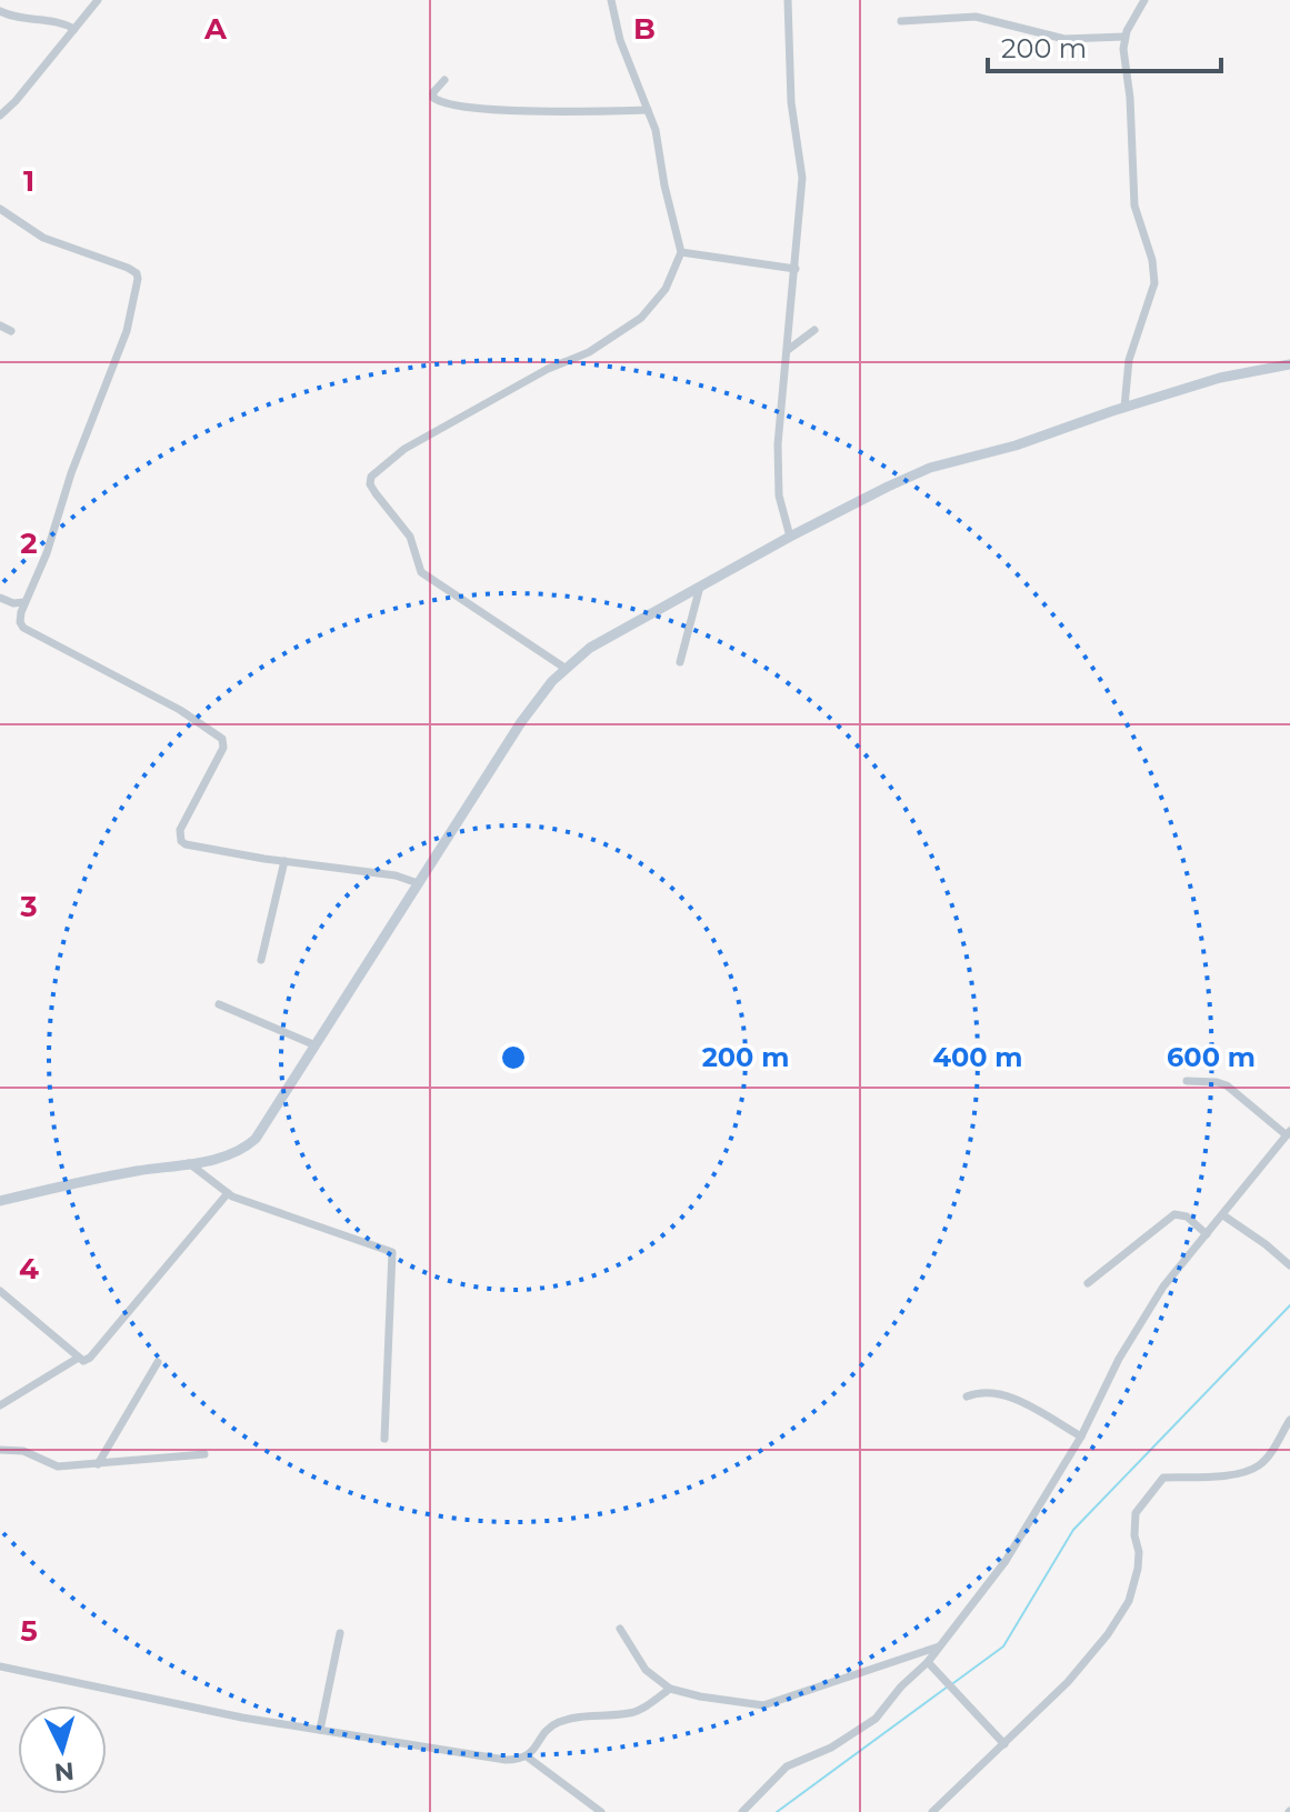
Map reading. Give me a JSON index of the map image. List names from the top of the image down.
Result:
{
  "scale_bar": "200 m",
  "north": "bottom",
  "grid": {
    "columns": ["A", "B"],
    "rows": [
      "1",
      "2",
      "3",
      "4",
      "5"
    ]
  },
  "rings": ["200 m", "400 m", "600 m"]
}
